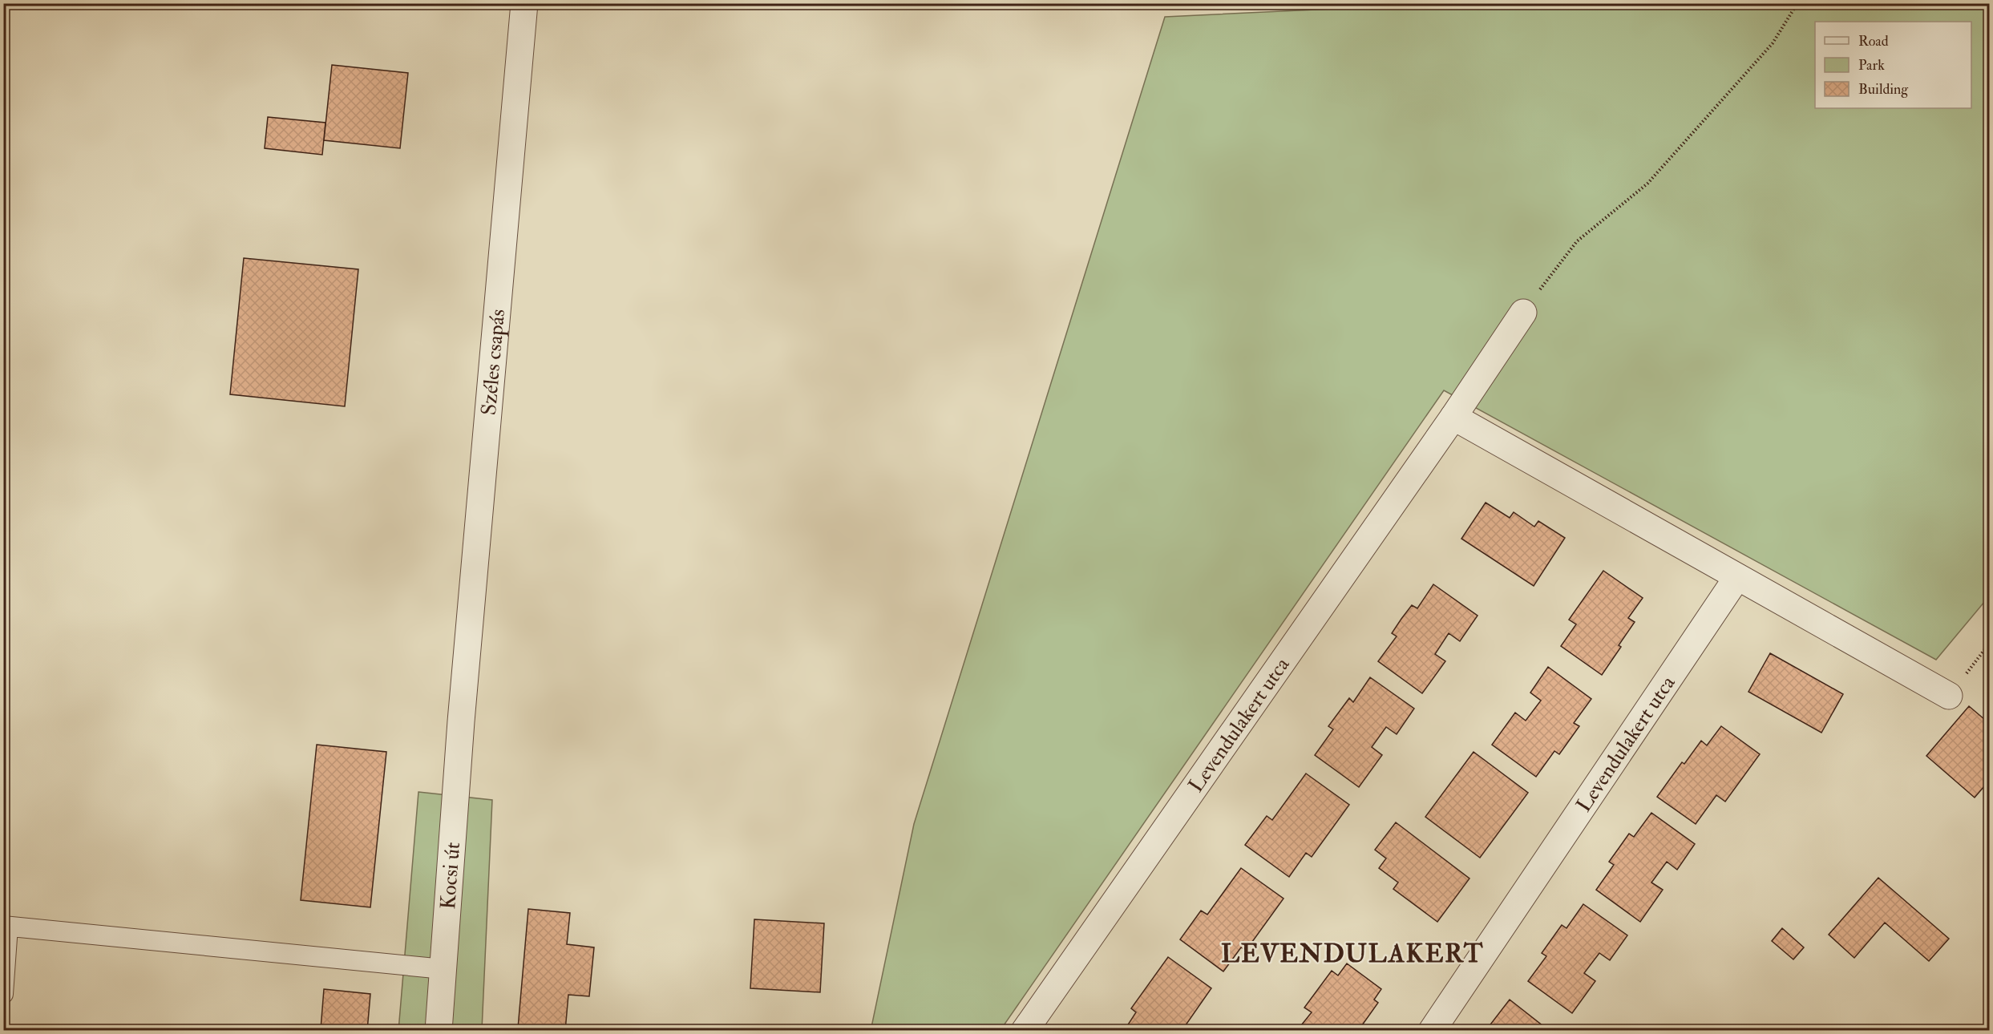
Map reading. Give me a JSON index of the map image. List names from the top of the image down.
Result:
{
  "streets": {
    "street": ["Széles csapás", "Levendulakert utca", "Kocsi út"]
  },
  "crossings": [
    ["Széles csapás", "Kocsi út"]
  ],
  "districts": ["LEVENDULAKERT"],
  "legend": ["Road", "Park", "Building"]
}
